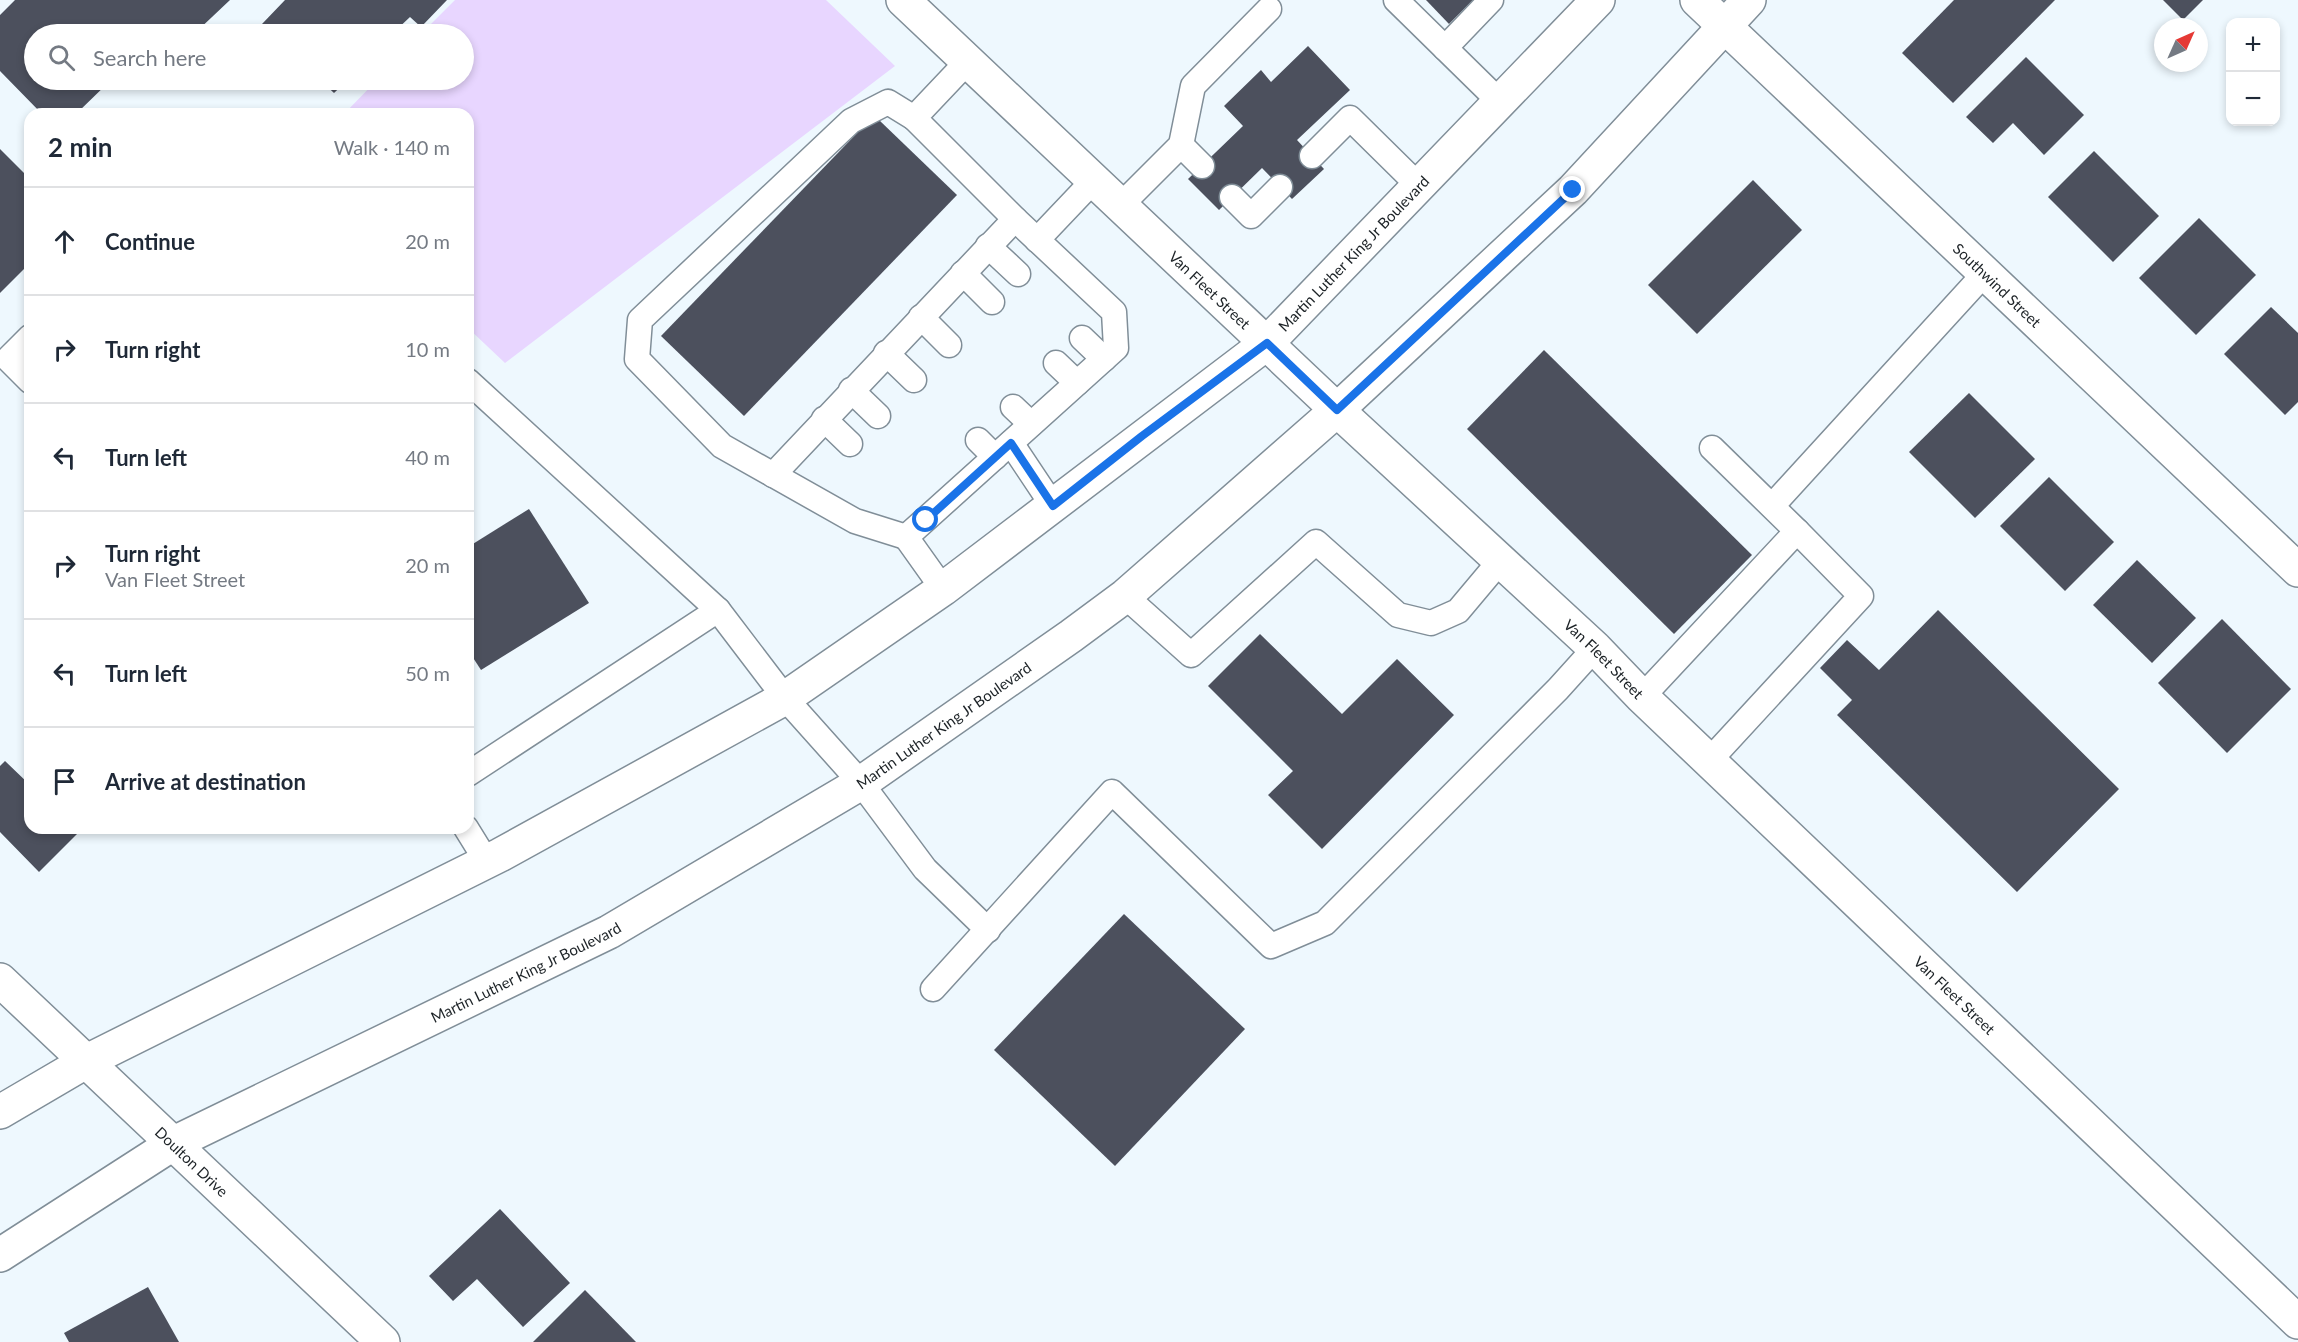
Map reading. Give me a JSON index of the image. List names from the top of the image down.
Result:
{
  "streets": {
    "main road": [
      "Martin Luther King Jr Boulevard",
      "Southwind Street",
      "Van Fleet Street",
      "Doulton Drive"
    ]
  },
  "crossings": [
    ["Martin Luther King Jr Boulevard", "Southwind Street"],
    ["Martin Luther King Jr Boulevard", "Van Fleet Street"],
    ["Martin Luther King Jr Boulevard", "Doulton Drive"]
  ],
  "north": "top right",
  "page": {
    "map_buttons": ["+", "−"],
    "search": "Search here",
    "heading": ["2 min", "Walk · 140 m"],
    "list": [
      ["Continue", "20 m"],
      ["Turn right", "10 m"],
      ["Turn left", "40 m"],
      ["Turn right", "Van Fleet Street", "20 m"],
      ["Turn left", "50 m"],
      "Arrive at destination"
    ]
  }
}
